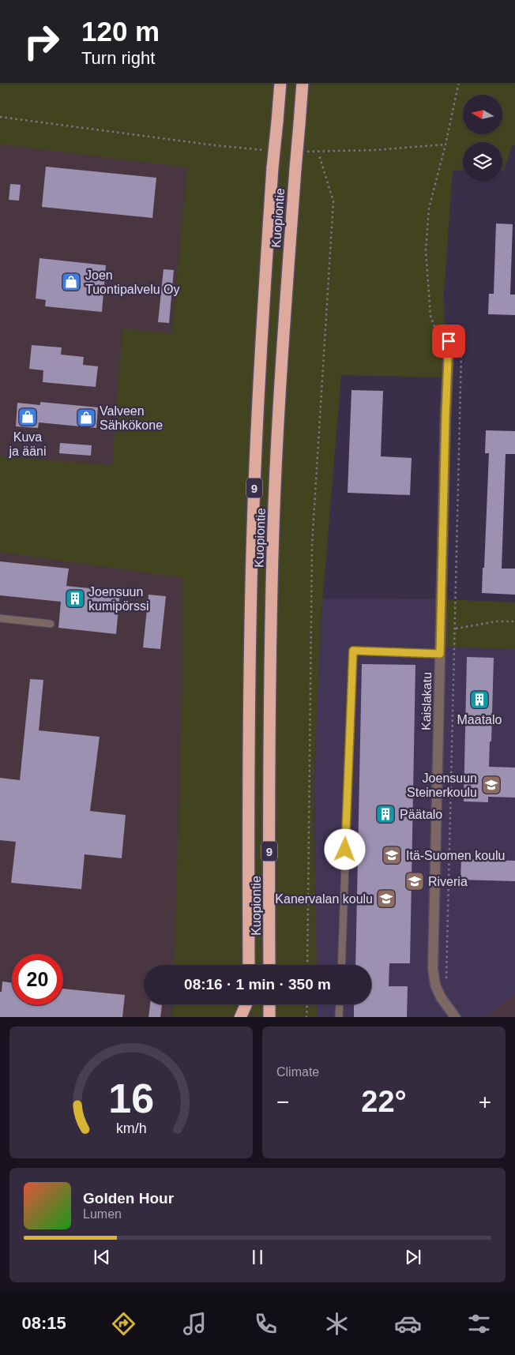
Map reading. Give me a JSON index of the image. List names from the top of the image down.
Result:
{
  "streets": {
    "highway": ["Kuopiontie", "9"],
    "street": ["Kaislakatu"]
  },
  "places": {
    "shop": ["Joen Tuontipalvelu Oy", "Kuva ja ääni", "Valveen Sähkökone"],
    "building": ["Joensuun kumipörssi", "Maatalo", "Päätalo"],
    "school or university": [
      "Joensuun Steinerkoulu",
      "Itä-Suomen koulu",
      "Riveria",
      "Kanervalan koulu"
    ]
  },
  "north": "left",
  "page": {
    "turn": ["120 m", "Turn right"],
    "limit": "20",
    "trip": "08:16 · 1 min · 350 m",
    "tile": "Climate",
    "heat": ["−", "22°", "+"],
    "song": ["Golden Hour", "Lumen"],
    "tabs": "08:15",
    "gauge": ["16", "km/h"]
  }
}
